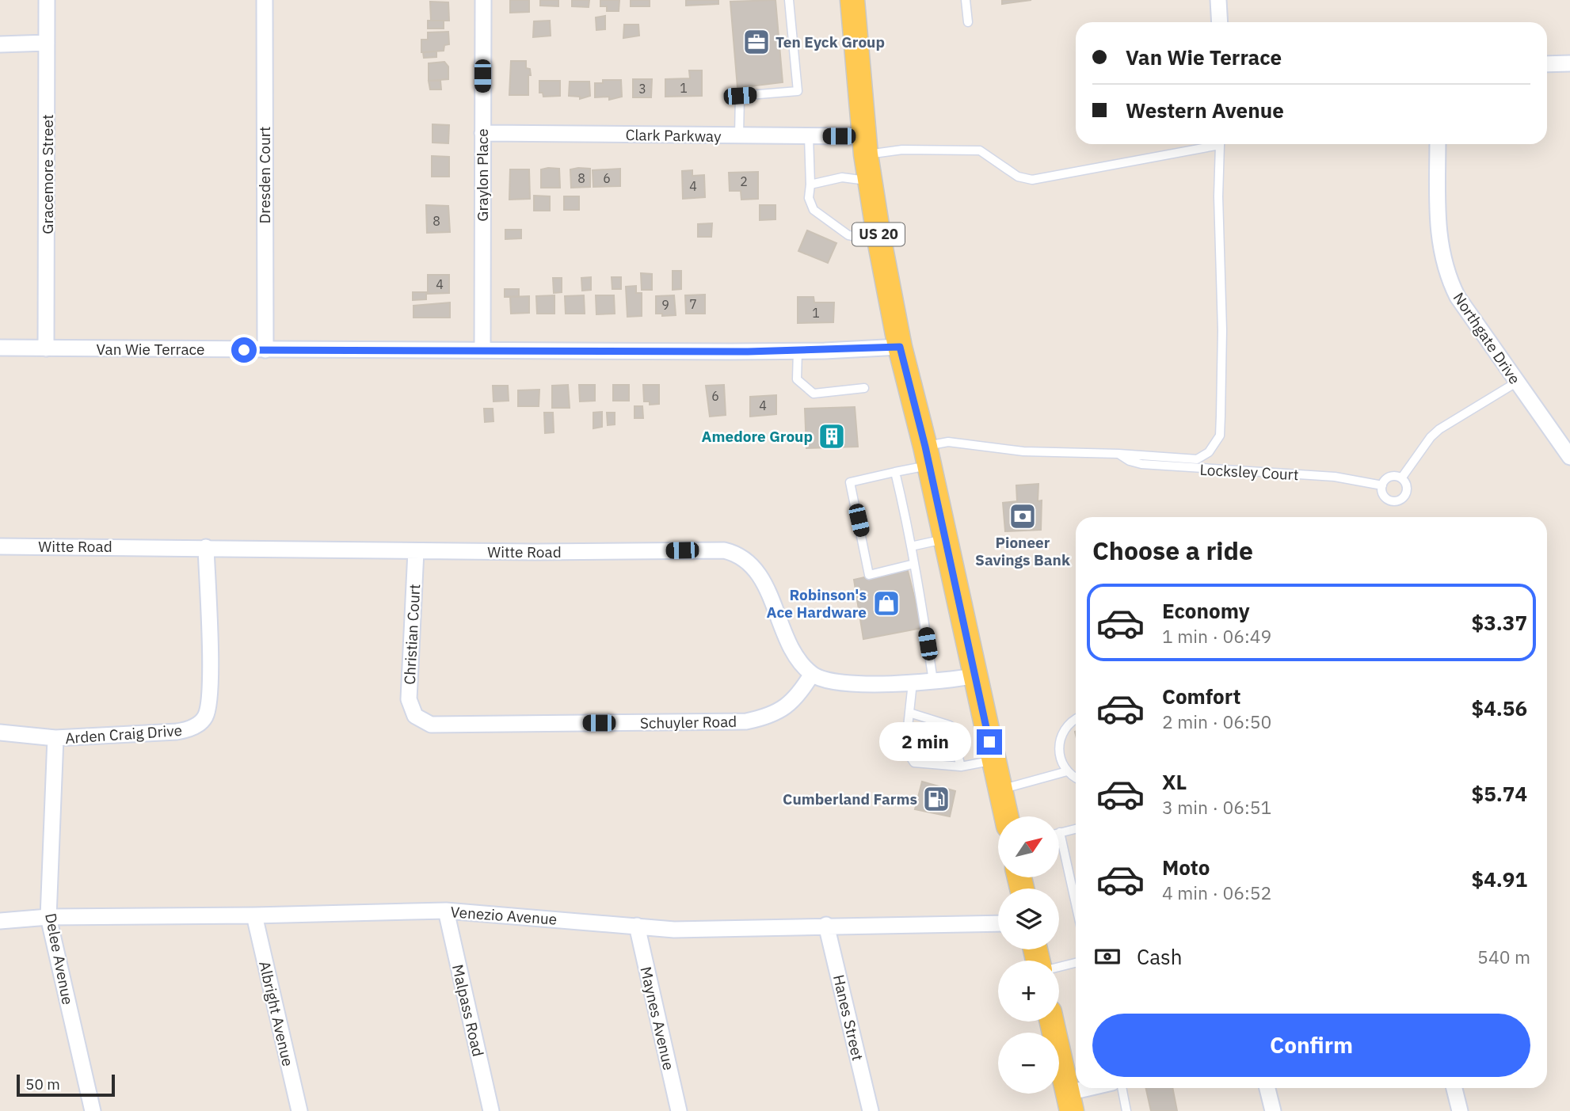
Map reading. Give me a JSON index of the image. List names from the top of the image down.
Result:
{
  "streets": {
    "main road": ["US 20"],
    "street": [
      "Clark Parkway",
      "Gracemore Street",
      "Dresden Court",
      "Graylon Place",
      "Northgate Drive",
      "Van Wie Terrace",
      "Witte Road",
      "Christian Court",
      "Schuyler Road",
      "Arden Craig Drive",
      "Venezio Avenue",
      "Delee Avenue",
      "Malpass Road",
      "Albright Avenue",
      "Hanes Street",
      "Maynes Avenue"
    ],
    "lane": ["Locksley Court"]
  },
  "crossings": [
    ["Clark Parkway", "Graylon Place"],
    ["Clark Parkway", "US 20"],
    ["Gracemore Street", "Van Wie Terrace"],
    ["Dresden Court", "Van Wie Terrace"],
    ["Graylon Place", "Van Wie Terrace"],
    ["US 20", "Van Wie Terrace"],
    ["Northgate Drive", "Locksley Court"],
    ["Witte Road", "Christian Court"],
    ["Witte Road", "Schuyler Road"],
    ["Witte Road", "Arden Craig Drive"],
    ["Christian Court", "Schuyler Road"],
    ["Arden Craig Drive", "Delee Avenue"],
    ["Venezio Avenue", "Delee Avenue"],
    ["Venezio Avenue", "Malpass Road"],
    ["Venezio Avenue", "Albright Avenue"],
    ["Venezio Avenue", "Hanes Street"],
    ["Venezio Avenue", "Maynes Avenue"]
  ],
  "places": {
    "office": ["Ten Eyck Group"],
    "building": ["Amedore Group"],
    "bank": ["Pioneer Savings Bank"],
    "shop": ["Robinson's Ace Hardware"],
    "fuel station": ["Cumberland Farms"]
  },
  "house_numbers": [
    "1",
    "3",
    "8",
    "6",
    "2",
    "4",
    "8",
    "4",
    "7",
    "9",
    "1",
    "6",
    "4"
  ],
  "scale_bar": "50 m",
  "north": "top right",
  "page": {
    "banner": ["Van Wie Terrace", "Western Avenue"],
    "heading": "Choose a ride",
    "list": [
      {
        "name": "Economy",
        "note": "1 min · 06:49",
        "value": "$3.37"
      },
      {
        "name": "Comfort",
        "note": "2 min · 06:50",
        "value": "$4.56"
      },
      {
        "name": "XL",
        "note": "3 min · 06:51",
        "value": "$5.74"
      },
      {
        "name": "Moto",
        "note": "4 min · 06:52",
        "value": "$4.91"
      }
    ],
    "bubble": "2 min",
    "map_buttons": ["+", "−"],
    "pay": ["Cash", "540 m"],
    "buttons": "Confirm",
    "scale": "50 m"
  }
}
